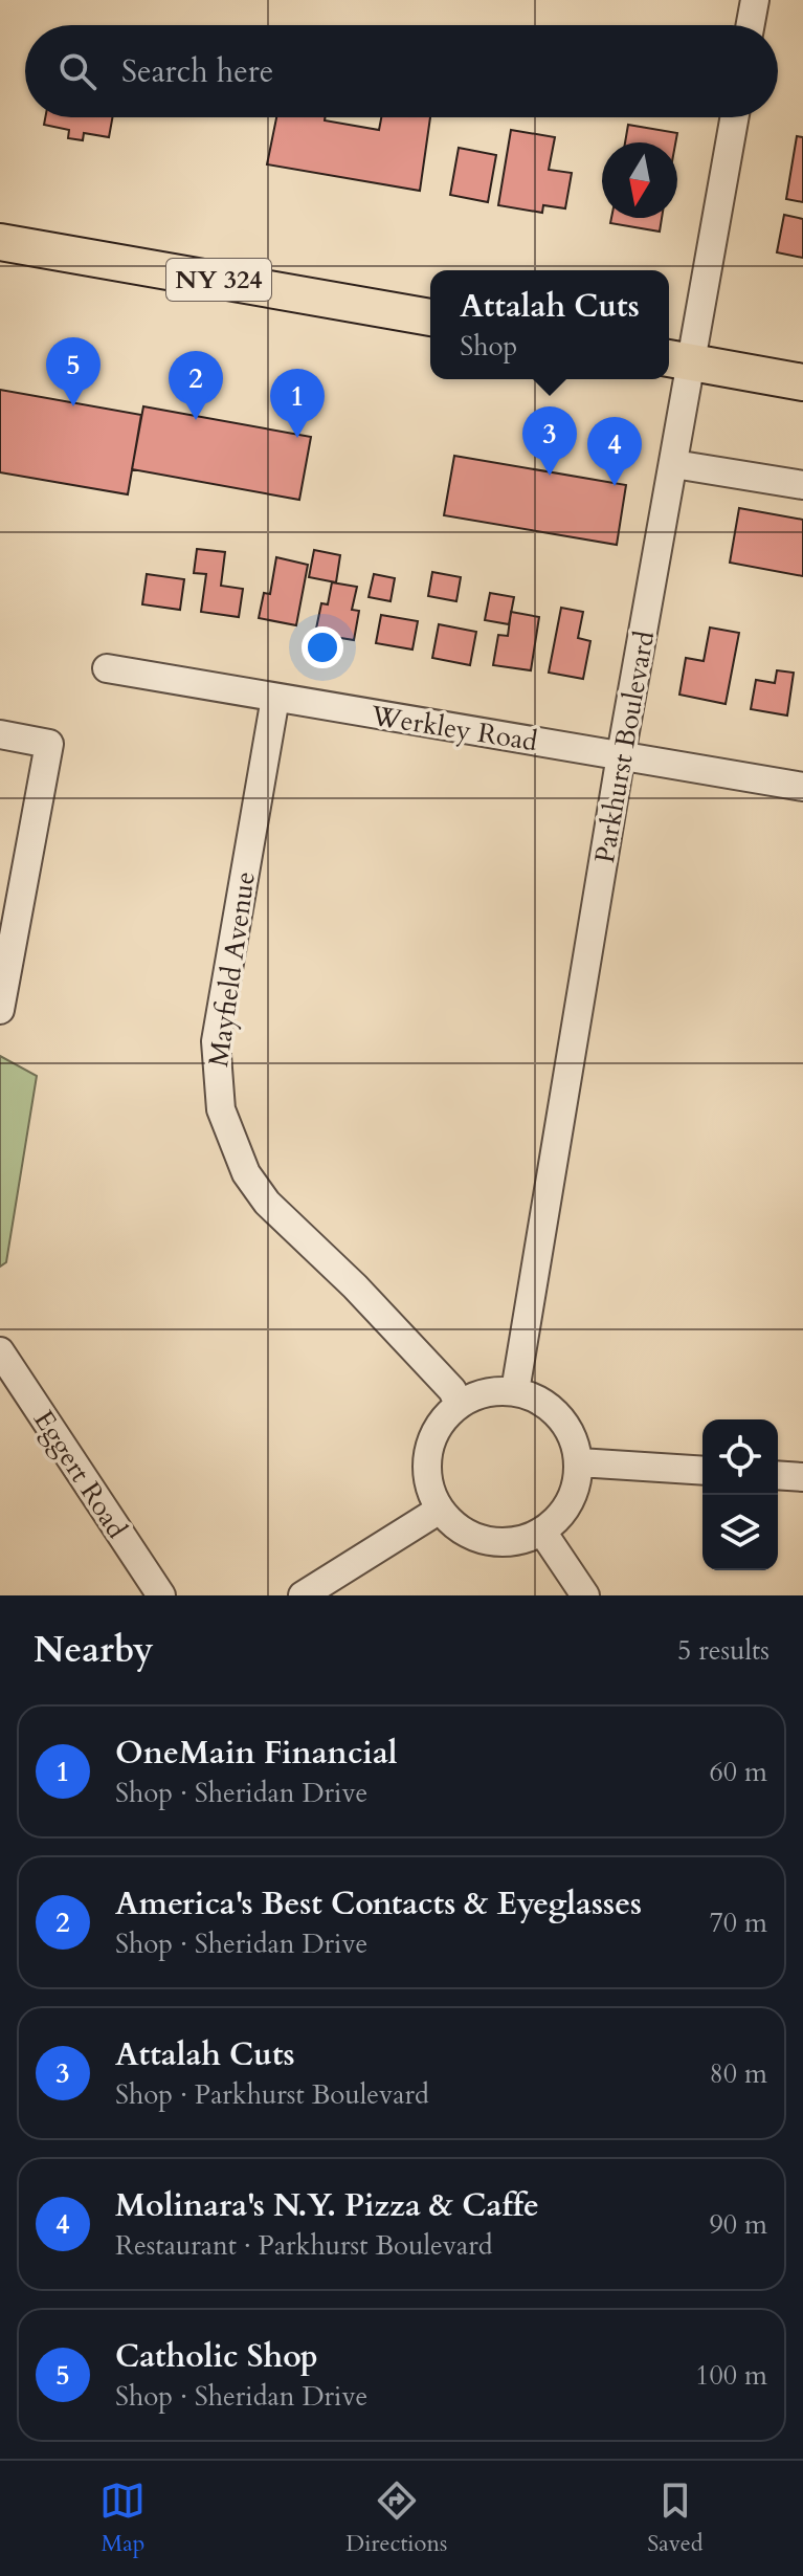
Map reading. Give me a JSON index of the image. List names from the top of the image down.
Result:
{
  "streets": {
    "main road": ["NY 324"],
    "street": [
      "Werkley Road",
      "Parkhurst Boulevard",
      "Mayfield Avenue",
      "Eggert Road"
    ]
  },
  "crossings": [
    ["Werkley Road", "Parkhurst Boulevard"],
    ["Werkley Road", "Mayfield Avenue"],
    ["Parkhurst Boulevard", "Mayfield Avenue"]
  ],
  "north": "bottom",
  "page": {
    "search": "Search here",
    "popup": ["Attalah Cuts", "Shop"],
    "pins": [
      "5",
      "2",
      "1",
      "3",
      "4"
    ],
    "heading": ["Nearby", "5 results"],
    "list": [
      {
        "mark": "1",
        "name": "OneMain Financial",
        "note": "Shop · Sheridan Drive",
        "value": "60 m"
      },
      {
        "mark": "2",
        "name": "America's Best Contacts & Eyeglasses",
        "note": "Shop · Sheridan Drive",
        "value": "70 m"
      },
      {
        "mark": "3",
        "name": "Attalah Cuts",
        "note": "Shop · Parkhurst Boulevard",
        "value": "80 m"
      },
      {
        "mark": "4",
        "name": "Molinara's N.Y. Pizza & Caffe",
        "note": "Restaurant · Parkhurst Boulevard",
        "value": "90 m"
      },
      {
        "mark": "5",
        "name": "Catholic Shop",
        "note": "Shop · Sheridan Drive",
        "value": "100 m"
      }
    ],
    "nav": ["Map", "Directions", "Saved"]
  }
}
